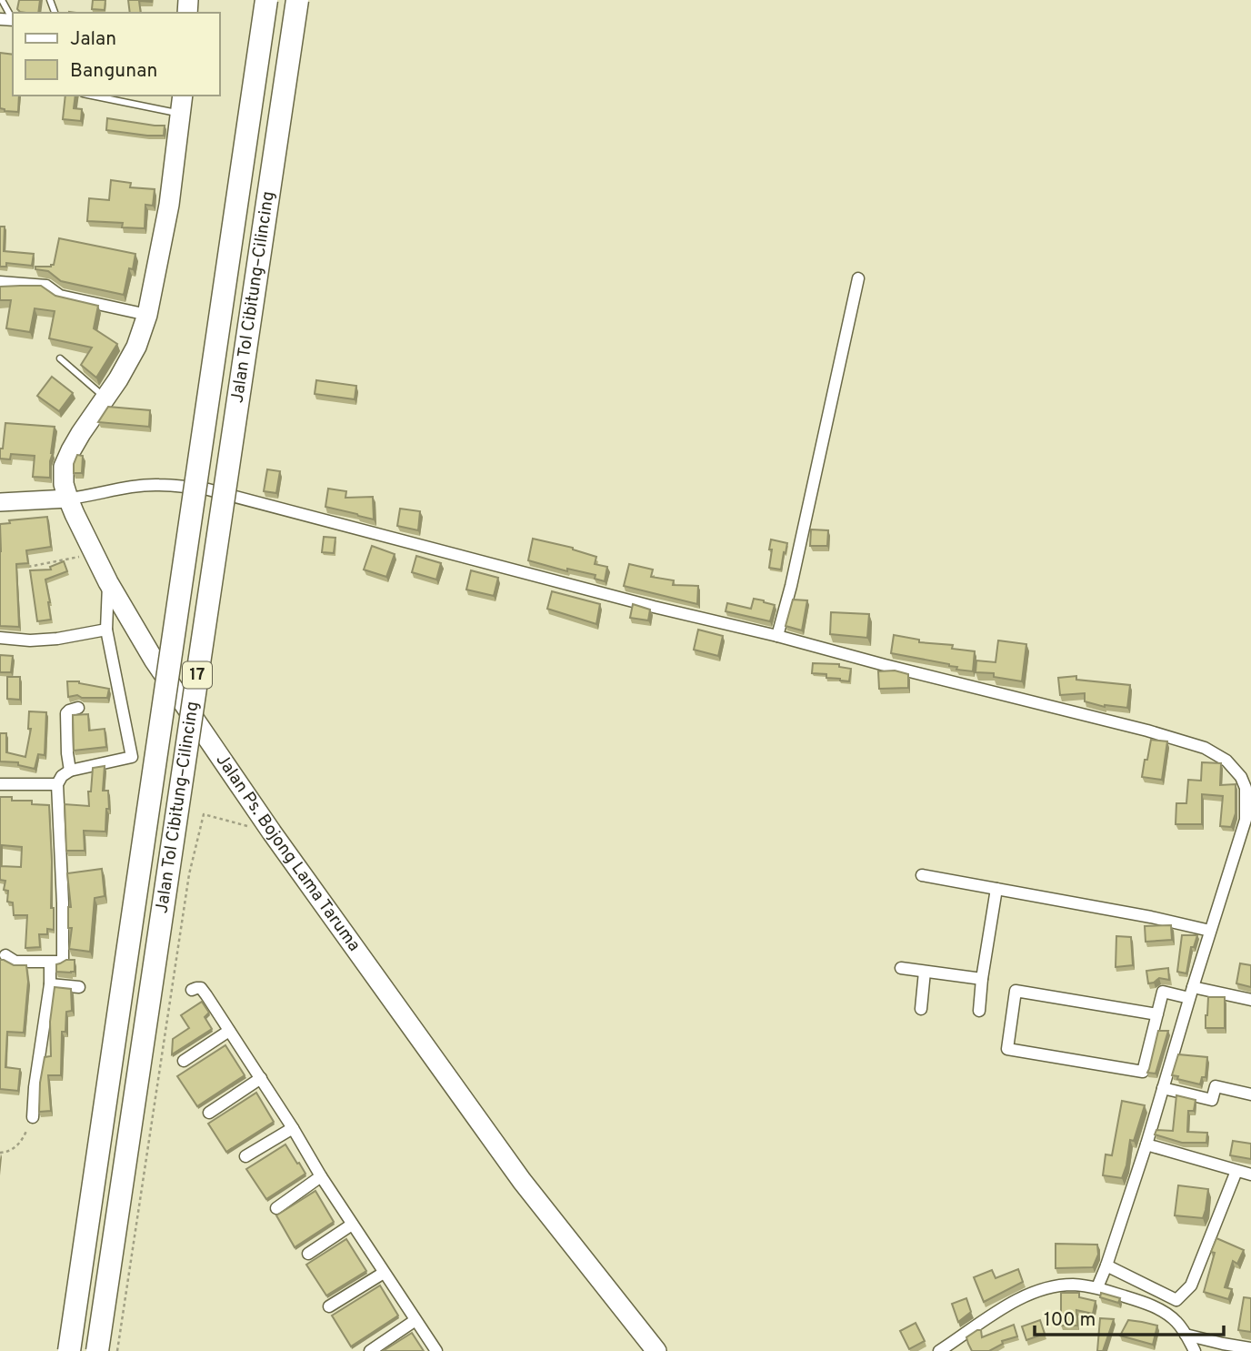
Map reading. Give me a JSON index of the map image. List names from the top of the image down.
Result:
{
  "streets": {
    "highway": ["Jalan Tol Cibitung–Cilincing", "17"],
    "main road": ["Jalan Ps. Bojong Lama Taruma"]
  },
  "legend": ["Jalan", "Bangunan"],
  "scale_bar": "100 m"
}
